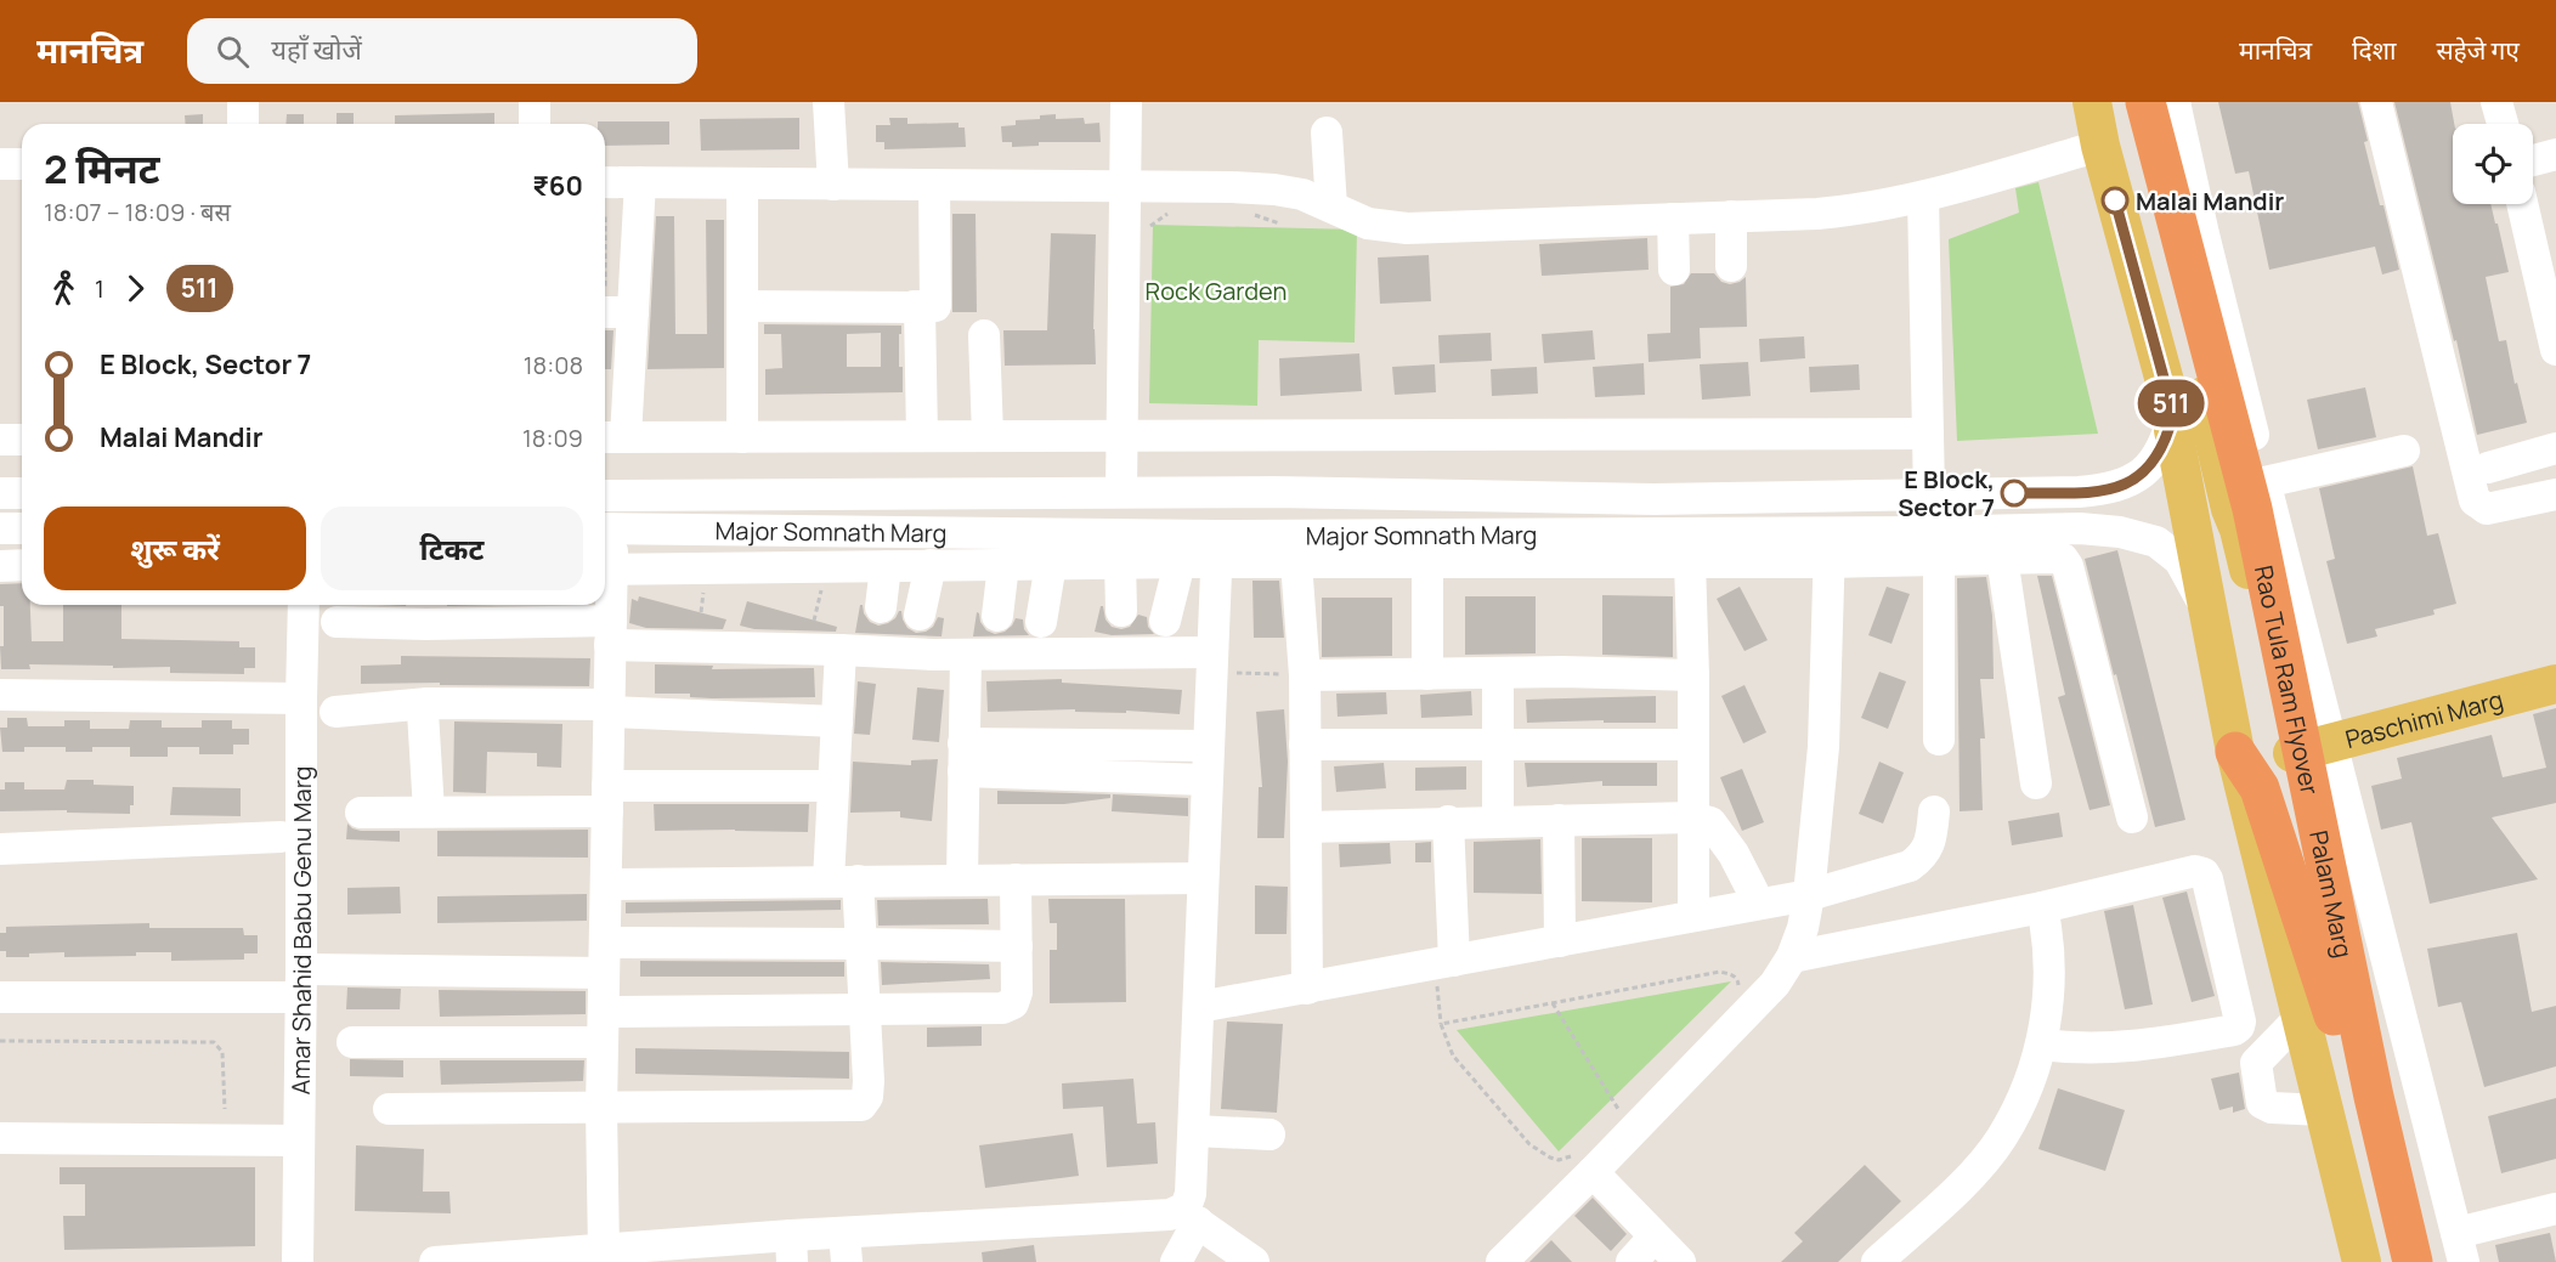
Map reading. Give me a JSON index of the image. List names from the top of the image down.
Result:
{
  "streets": {
    "highway": ["Rao Tula Ram Flyover"],
    "main road": ["Paschimi Marg", "Palam Marg"],
    "street": ["Major Somnath Marg", "Amar Shahid Babu Genu Marg"]
  },
  "crossings": [
    ["Paschimi Marg", "Palam Marg"]
  ],
  "parks": ["Rock Garden"],
  "places": ["Malai Mandir", "E Block, Sector 7"],
  "lines": ["bus line 511"],
  "page": {
    "header": "मानचित्र",
    "search": "यहाँ खोजें",
    "nav": ["मानचित्र", "दिशा", "सहेजे गए"],
    "on_map": "511",
    "heading": ["2 मिनट", "18:07 – 18:09 · बस", "₹60"],
    "legs": ["1", "511"],
    "list": [
      {
        "name": "E Block, Sector 7",
        "value": "18:08"
      },
      {
        "name": "Malai Mandir",
        "value": "18:09"
      }
    ],
    "buttons": ["शुरू करें", "टिकट"]
  }
}
